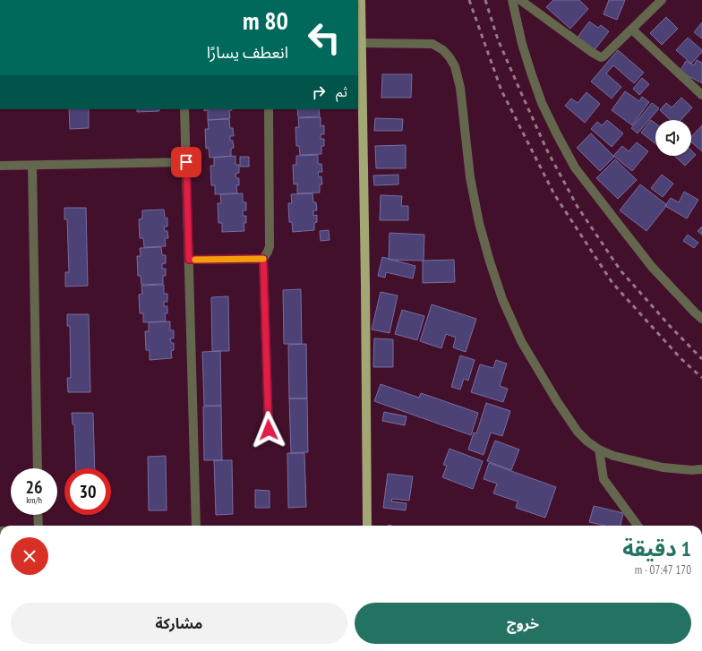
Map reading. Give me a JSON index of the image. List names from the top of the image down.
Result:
{
  "page": {
    "turn": ["80 m", "انعطف يسارًا"],
    "then": "ثم",
    "speed": "26 km/h",
    "limit": "30",
    "heading": ["1 دقيقة", "170 m · 07:47"],
    "buttons": ["خروج", "مشاركة"]
  }
}
